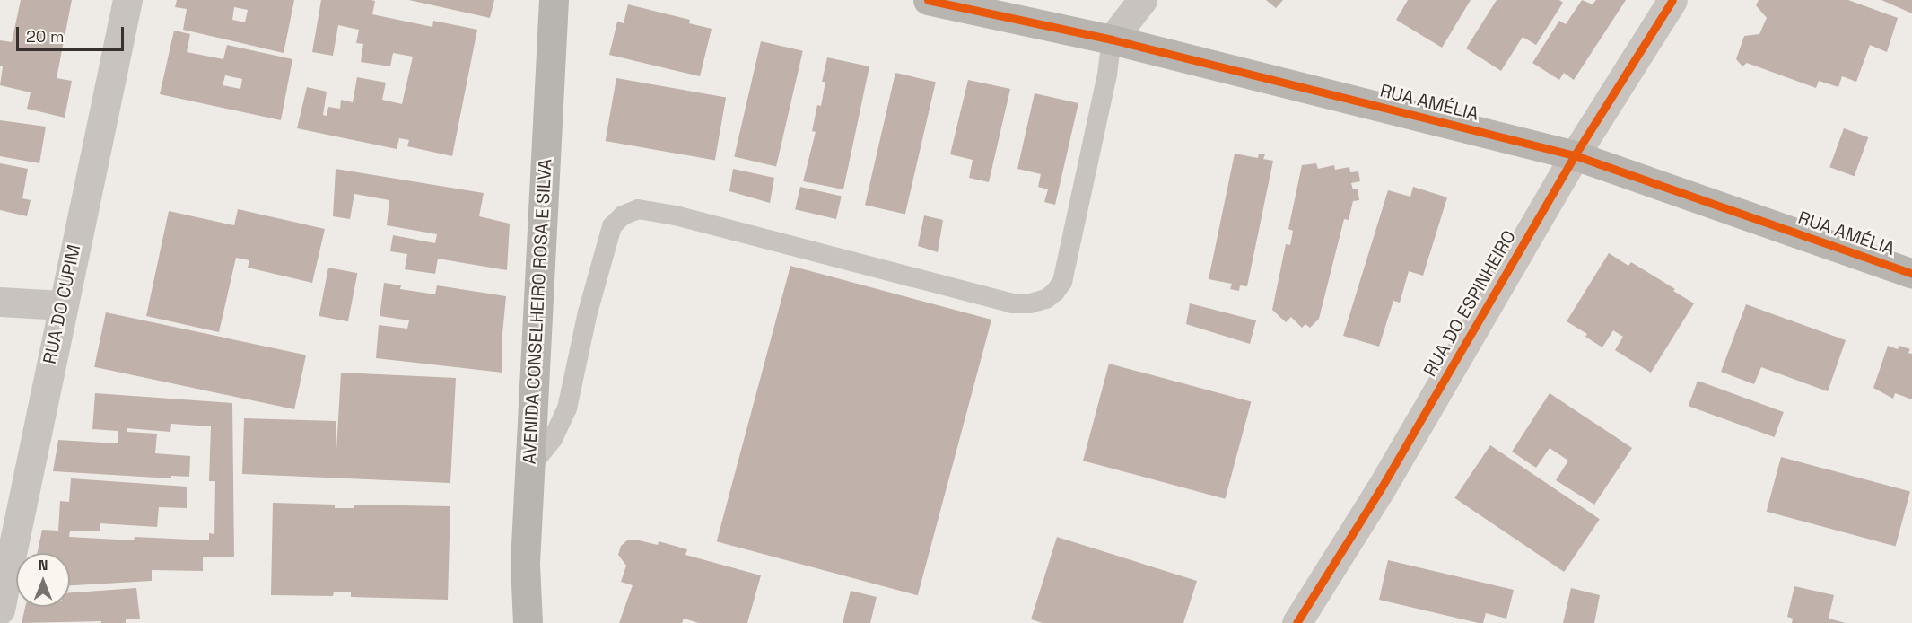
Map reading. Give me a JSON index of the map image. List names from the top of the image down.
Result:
{
  "streets": {
    "main road": ["RUA AMÉLIA", "AVENIDA CONSELHEIRO ROSA E SILVA"],
    "street": ["RUA DO ESPINHEIRO", "RUA DO CUPIM"]
  },
  "crossings": [
    ["RUA AMÉLIA", "RUA DO ESPINHEIRO"]
  ],
  "scale_bar": "20 m",
  "north": "top"
}
